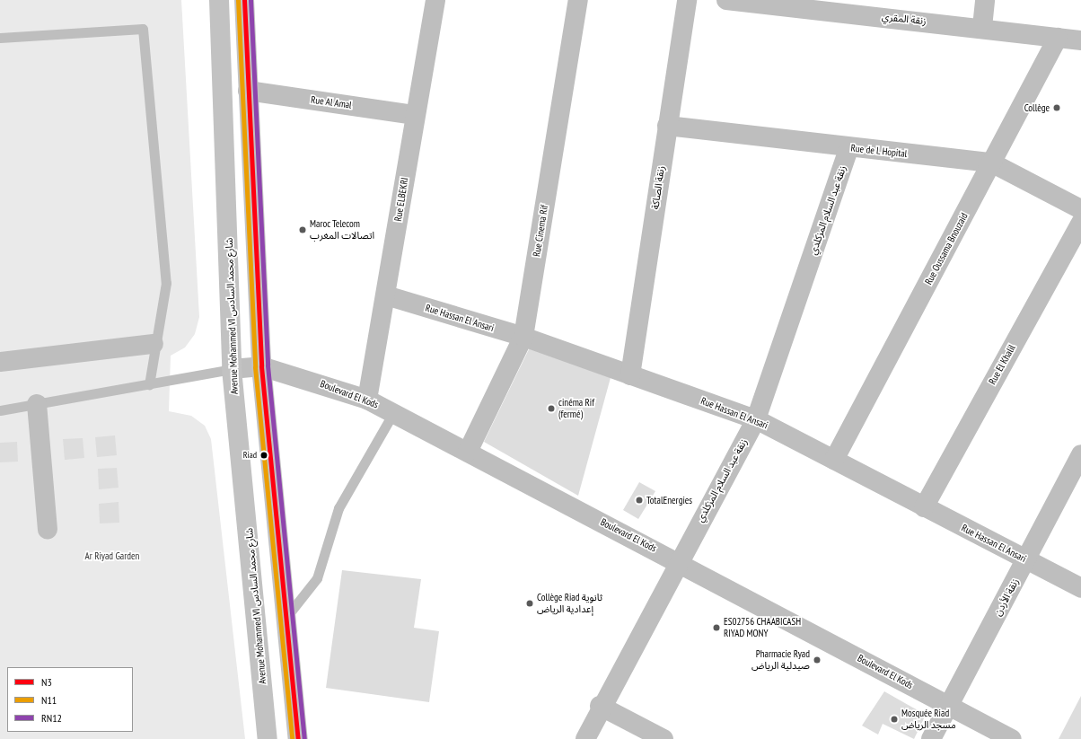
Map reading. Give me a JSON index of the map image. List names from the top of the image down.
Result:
{
  "streets": {
    "main road": ["Avenue Mohammed VI شارع محمد السادس"],
    "street": [
      "زنقة المقري",
      "Rue Al Amal",
      "Rue de L Hopital",
      "زنقة الصاكة",
      "Rue ELBEKRI",
      "زنقة عبد السلام المزكلدي",
      "Rue Cinema Rif",
      "Rue Oussama Bnouzaid",
      "Rue Hassan El Ansari",
      "Rue El Khalil",
      "Boulevard El Kods",
      "زنقة الأردن"
    ]
  },
  "crossings": [
    ["زنقة المقري", "Rue Oussama Bnouzaid"],
    ["Rue Al Amal", "Rue ELBEKRI"],
    ["Rue de L Hopital", "زنقة الصاكة"],
    ["Rue de L Hopital", "زنقة عبد السلام المزكلدي"],
    ["Rue de L Hopital", "Rue Oussama Bnouzaid"],
    ["زنقة الصاكة", "Rue Hassan El Ansari"],
    ["Rue ELBEKRI", "Rue Hassan El Ansari"],
    ["Rue ELBEKRI", "Boulevard El Kods"],
    ["زنقة عبد السلام المزكلدي", "Rue Hassan El Ansari"],
    ["زنقة عبد السلام المزكلدي", "Boulevard El Kods"],
    ["Rue Cinema Rif", "Rue Hassan El Ansari"],
    ["Rue Cinema Rif", "Boulevard El Kods"],
    ["Rue Oussama Bnouzaid", "Rue Hassan El Ansari"],
    ["Avenue Mohammed VI شارع محمد السادس", "Boulevard El Kods"],
    ["Rue Hassan El Ansari", "Rue El Khalil"],
    ["Rue Hassan El Ansari", "زنقة الأردن"],
    ["Boulevard El Kods", "زنقة الأردن"]
  ],
  "parks": ["Ar Riyad Garden"],
  "places": [
    "Collège",
    "Maroc Telecom اتصالات المغرب",
    "cinéma Rif (fermé)",
    "Riad",
    "TotalEnergies",
    "Collège Riad ثانوية إعدادية الرياض",
    "ES02756 CHAABICASH RIYAD MONY",
    "Pharmacie Ryad صيدلية الرياض",
    "Mosquée Riad مسجد الرياض"
  ],
  "lines": ["transit line N3", "transit line N11", "transit line RN12"],
  "legend": ["N3", "N11", "RN12"]
}
